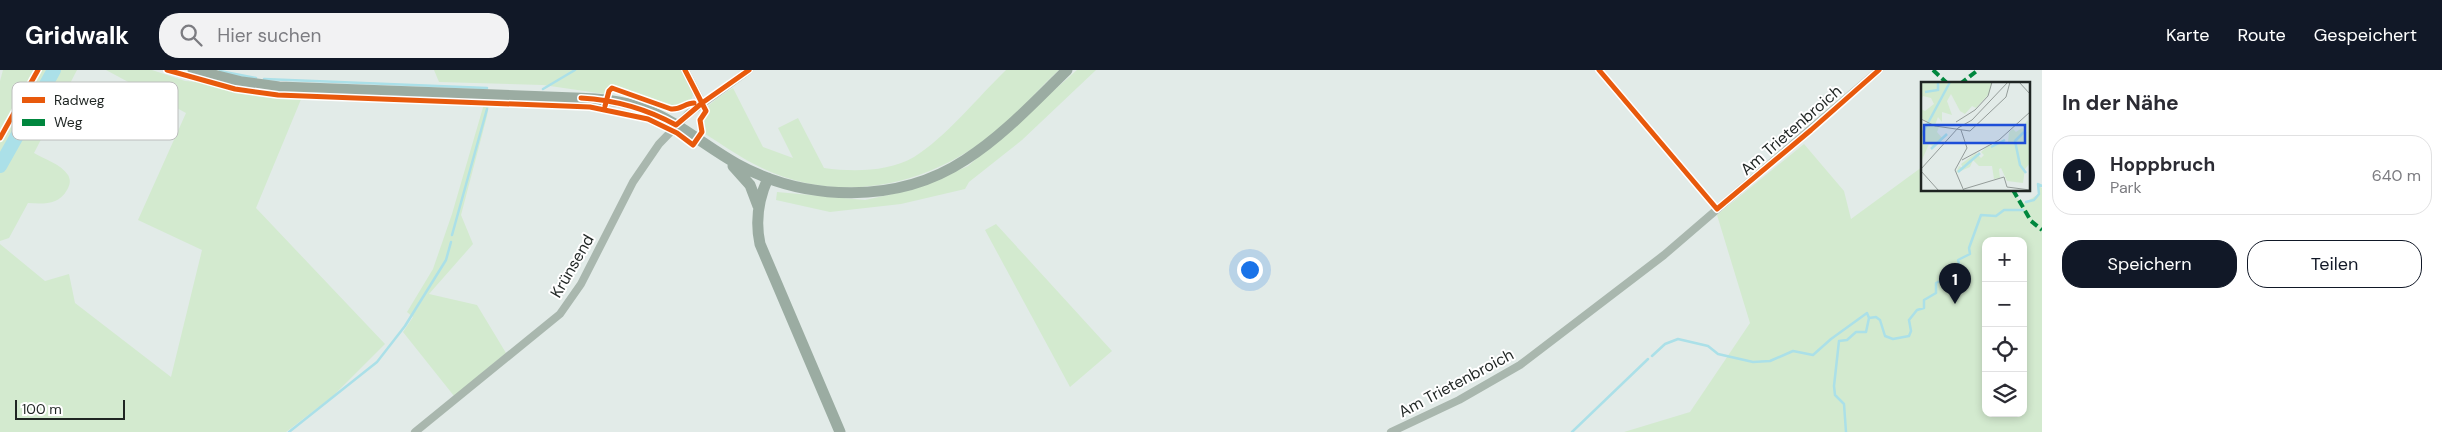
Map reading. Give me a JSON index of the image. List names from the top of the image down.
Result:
{
  "streets": {
    "street": ["Am Trietenbroich", "Krünsend"]
  },
  "legend": ["Radweg", "Weg"],
  "scale_bar": "100 m",
  "page": {
    "header": "Gridwalk",
    "search": "Hier suchen",
    "nav": ["Karte", "Route", "Gespeichert"],
    "heading": "In der Nähe",
    "list": [
      {
        "mark": "1",
        "name": "Hoppbruch",
        "note": "Park",
        "value": "640 m"
      }
    ],
    "buttons": ["Speichern", "Teilen"],
    "map_buttons": ["+", "−"],
    "pins": "1",
    "scale": "100 m"
  }
}
